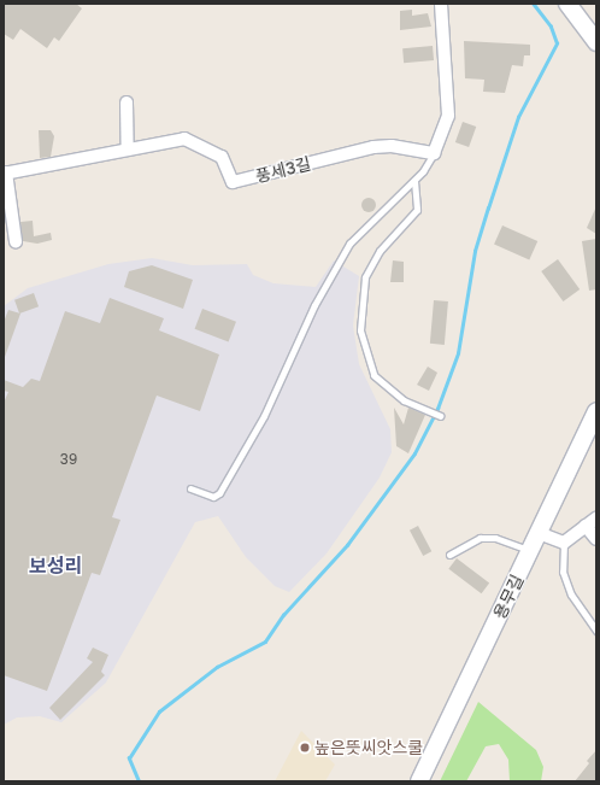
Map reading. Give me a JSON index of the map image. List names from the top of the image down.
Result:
{
  "streets": {
    "street": ["풍세3길", "용무길"]
  },
  "districts": ["보성리"],
  "places": ["높은뜻씨앗스쿨"],
  "house_numbers": ["39"]
}
